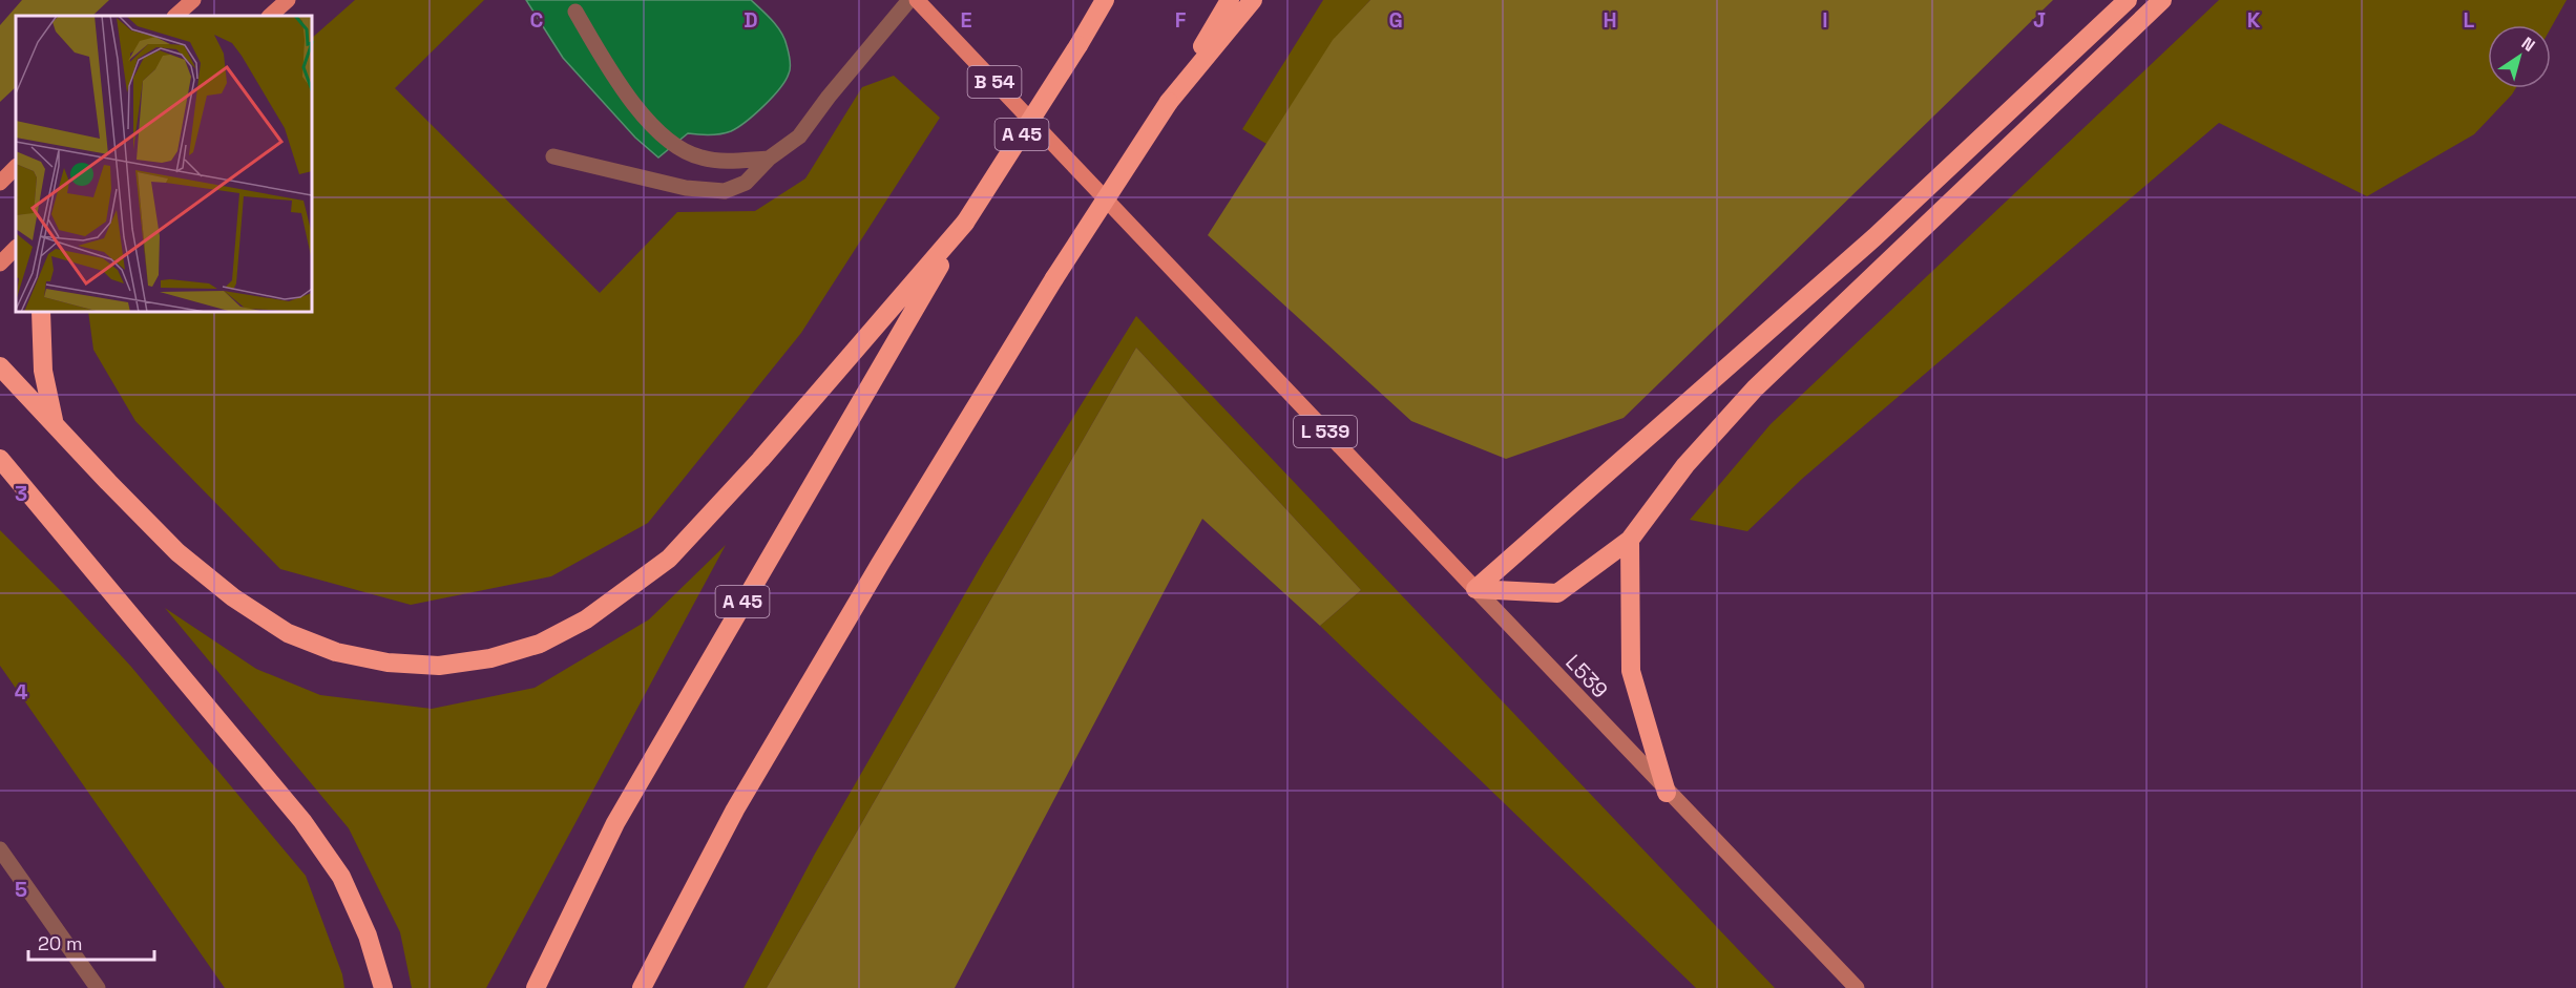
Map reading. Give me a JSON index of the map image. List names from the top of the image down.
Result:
{
  "streets": {
    "highway": ["A 45"],
    "main road": ["B 54", "L 539", "L539"]
  },
  "crossings": [
    ["B 54", "L 539"],
    ["L 539", "L539"]
  ],
  "scale_bar": "20 m",
  "north": "top right",
  "grid": {
    "columns": [
      "C",
      "D",
      "E",
      "F",
      "G",
      "H",
      "I",
      "J",
      "K",
      "L"
    ],
    "rows": ["3", "4", "5"]
  }
}
